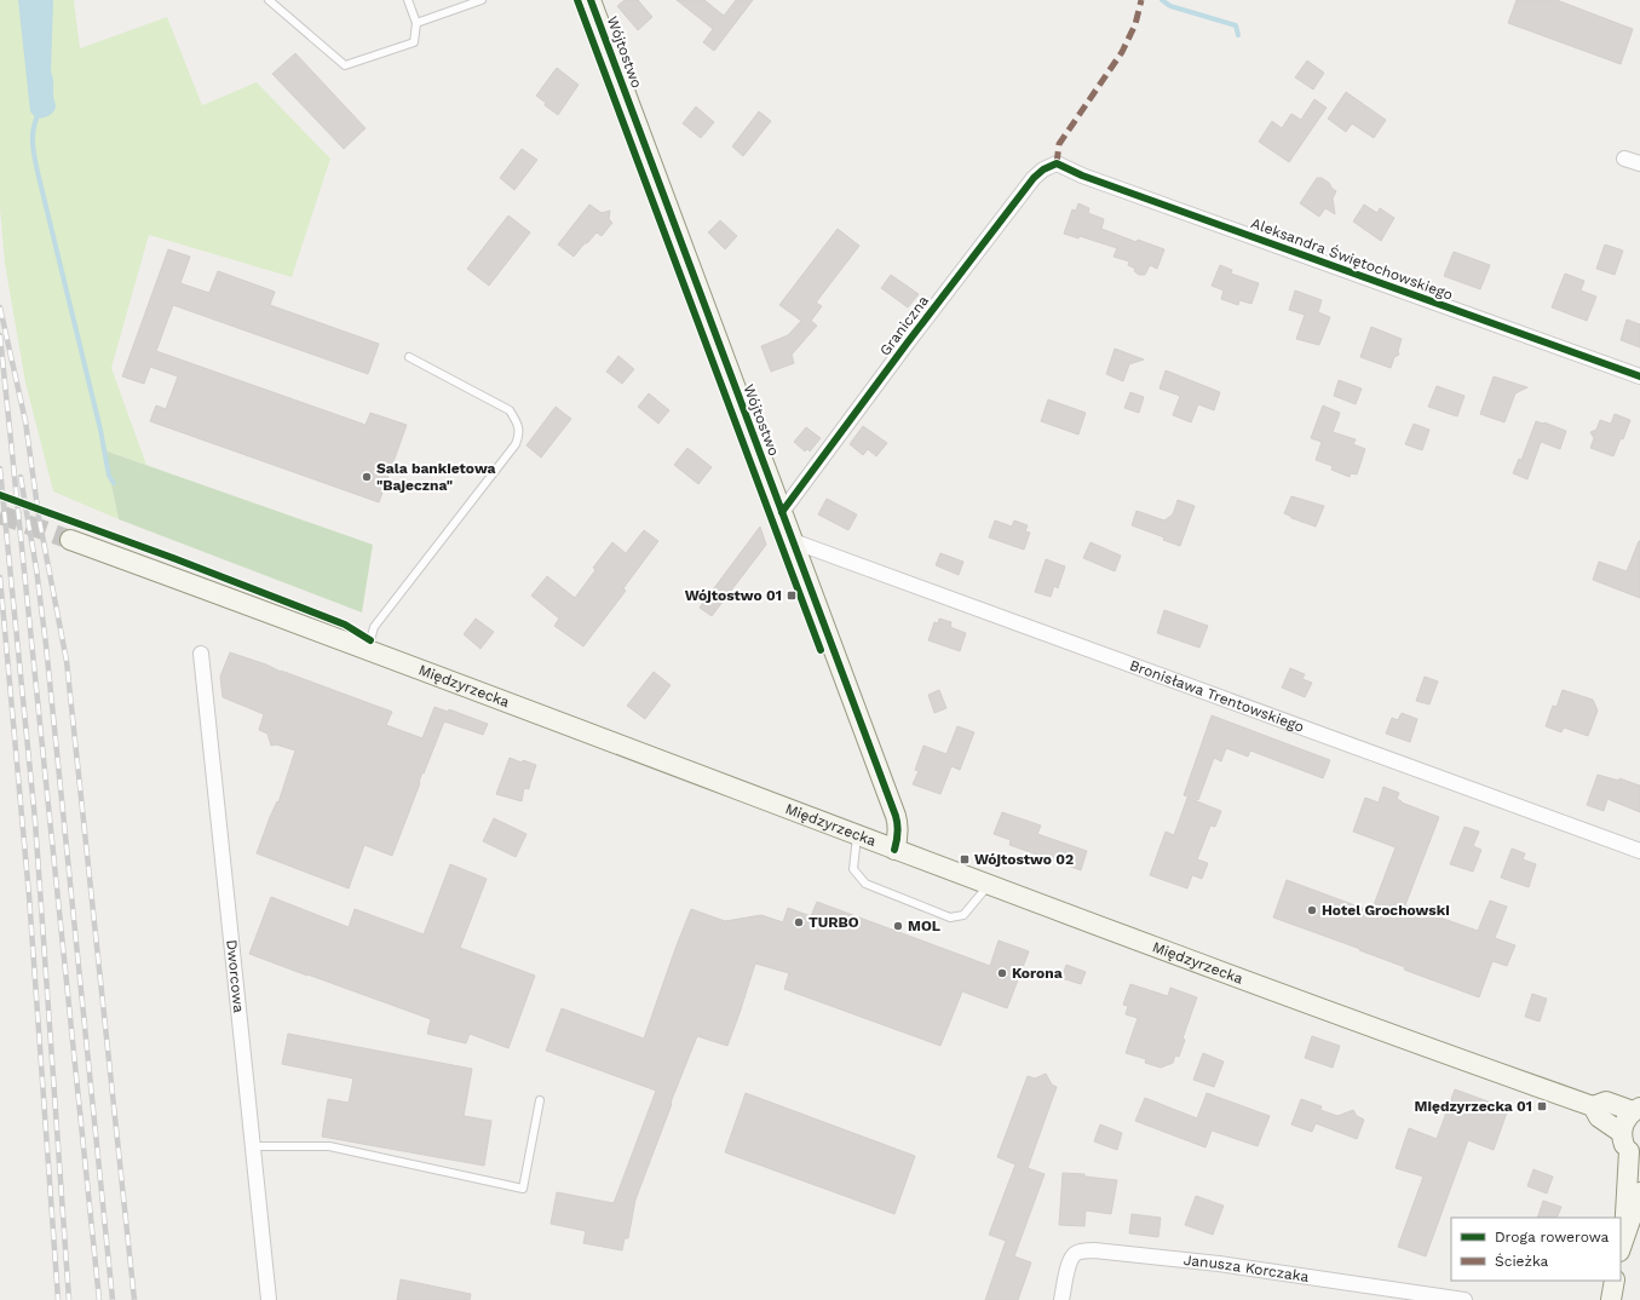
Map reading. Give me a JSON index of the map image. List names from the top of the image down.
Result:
{
  "streets": {
    "main road": ["Wójtostwo", "Międzyrzecka"],
    "street": [
      "Aleksandra Świętochowskiego",
      "Graniczna",
      "Bronisława Trentowskiego",
      "Dworcowa",
      "Janusza Korczaka"
    ]
  },
  "crossings": [
    ["Wójtostwo", "Graniczna"],
    ["Wójtostwo", "Międzyrzecka"],
    ["Wójtostwo", "Bronisława Trentowskiego"],
    ["Aleksandra Świętochowskiego", "Graniczna"]
  ],
  "places": {
    "other": [
      "Sala bankietowa \"Bajeczna\"",
      "Hotel Grochowski",
      "TURBO",
      "MOL",
      "Korona"
    ],
    "transit": ["Wójtostwo 01", "Wójtostwo 02", "Międzyrzecka 01"]
  },
  "legend": ["Droga rowerowa", "Ścieżka"]
}
